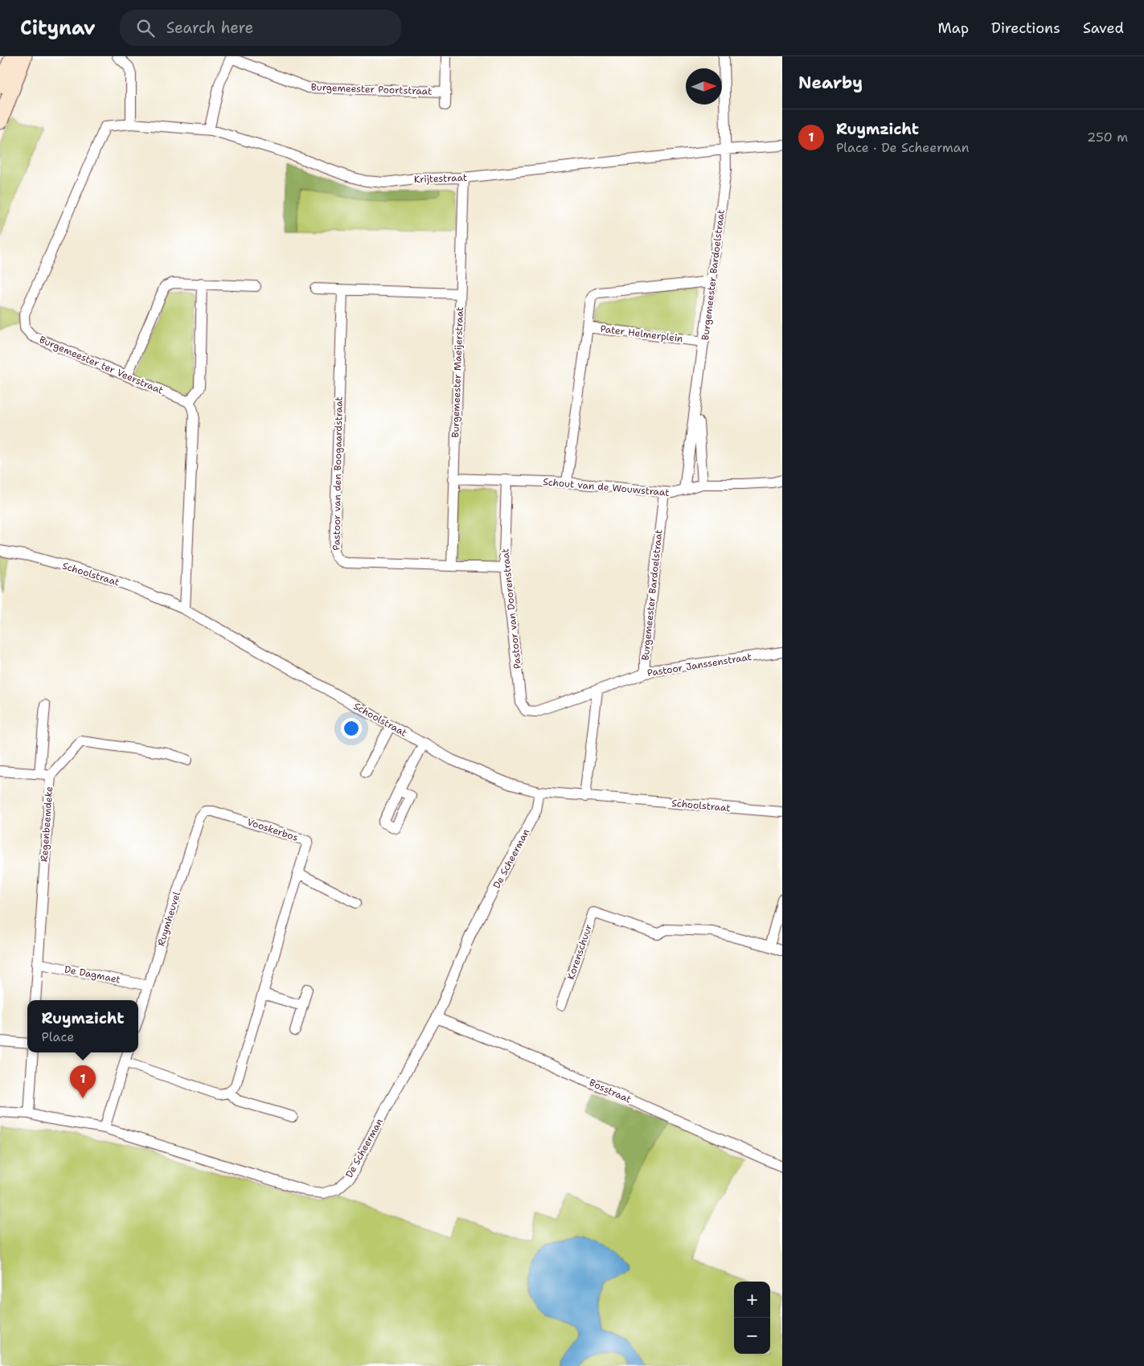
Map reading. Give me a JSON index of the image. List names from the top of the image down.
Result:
{
  "streets": {
    "street": [
      "Burgemeester Poortstraat",
      "Krijtestraat",
      "Burgemeester Bardoelstraat",
      "Pater Helmerplein",
      "Burgemeester ter Veerstraat",
      "Burgemeester Maeijerstraat",
      "Pastoor van den Boogaardstraat",
      "Schout van de Wouwstraat",
      "Schoolstraat",
      "Pastoor van Doorenstraat",
      "Pastoor Janssenstraat",
      "Regenbeemdeke",
      "Vooskerbos",
      "De Scheerman",
      "Ruymheuvel",
      "Korenschuur",
      "De Dagmaet",
      "Bosstraat"
    ]
  },
  "crossings": [
    ["Krijtestraat", "Burgemeester Bardoelstraat"],
    ["Krijtestraat", "Burgemeester ter Veerstraat"],
    ["Krijtestraat", "Burgemeester Maeijerstraat"],
    ["Burgemeester Bardoelstraat", "Pater Helmerplein"],
    ["Burgemeester Bardoelstraat", "Schout van de Wouwstraat"],
    ["Burgemeester Bardoelstraat", "Pastoor Janssenstraat"],
    ["Burgemeester Maeijerstraat", "Pastoor van den Boogaardstraat"],
    ["Burgemeester Maeijerstraat", "Schout van de Wouwstraat"],
    ["Pastoor van den Boogaardstraat", "Pastoor van Doorenstraat"],
    ["Schout van de Wouwstraat", "Pastoor van Doorenstraat"],
    ["Schoolstraat", "De Scheerman"],
    ["Pastoor van Doorenstraat", "Pastoor Janssenstraat"],
    ["Regenbeemdeke", "De Dagmaet"],
    ["Vooskerbos", "Ruymheuvel"],
    ["De Scheerman", "Bosstraat"],
    ["Ruymheuvel", "De Dagmaet"]
  ],
  "north": "right",
  "page": {
    "header": "Citynav",
    "search": "Search here",
    "nav": ["Map", "Directions", "Saved"],
    "heading": "Nearby",
    "list": [
      {
        "mark": "1",
        "name": "Ruymzicht",
        "note": "Place · De Scheerman",
        "value": "250 m"
      }
    ],
    "popup": ["Ruymzicht", "Place"],
    "pins": "1",
    "map_buttons": ["+", "−"]
  }
}
